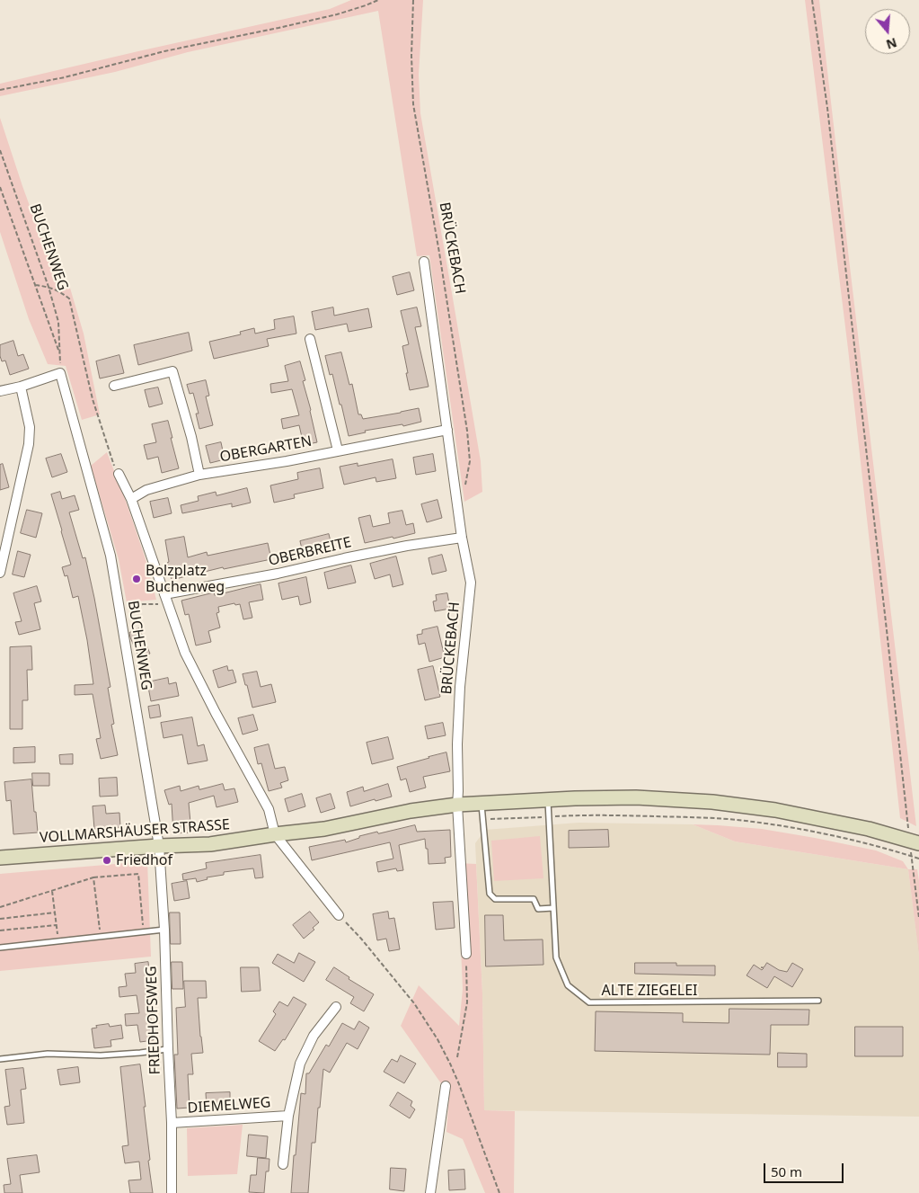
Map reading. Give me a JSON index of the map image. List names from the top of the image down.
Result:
{
  "streets": {
    "main road": ["VOLLMARSHÄUSER STRASSE"],
    "street": [
      "BUCHENWEG",
      "BRÜCKEBACH",
      "OBERGARTEN",
      "OBERBREITE",
      "FRIEDHOFSWEG",
      "DIEMELWEG"
    ],
    "lane": ["ALTE ZIEGELEI"]
  },
  "crossings": [
    ["BUCHENWEG", "VOLLMARSHÄUSER STRASSE"],
    ["BUCHENWEG", "FRIEDHOFSWEG"],
    ["BRÜCKEBACH", "OBERGARTEN"],
    ["BRÜCKEBACH", "OBERBREITE"],
    ["BRÜCKEBACH", "VOLLMARSHÄUSER STRASSE"],
    ["VOLLMARSHÄUSER STRASSE", "ALTE ZIEGELEI"],
    ["VOLLMARSHÄUSER STRASSE", "FRIEDHOFSWEG"],
    ["FRIEDHOFSWEG", "DIEMELWEG"]
  ],
  "places": ["Bolzplatz Buchenweg", "Friedhof"],
  "scale_bar": "50 m",
  "north": "bottom"
}
